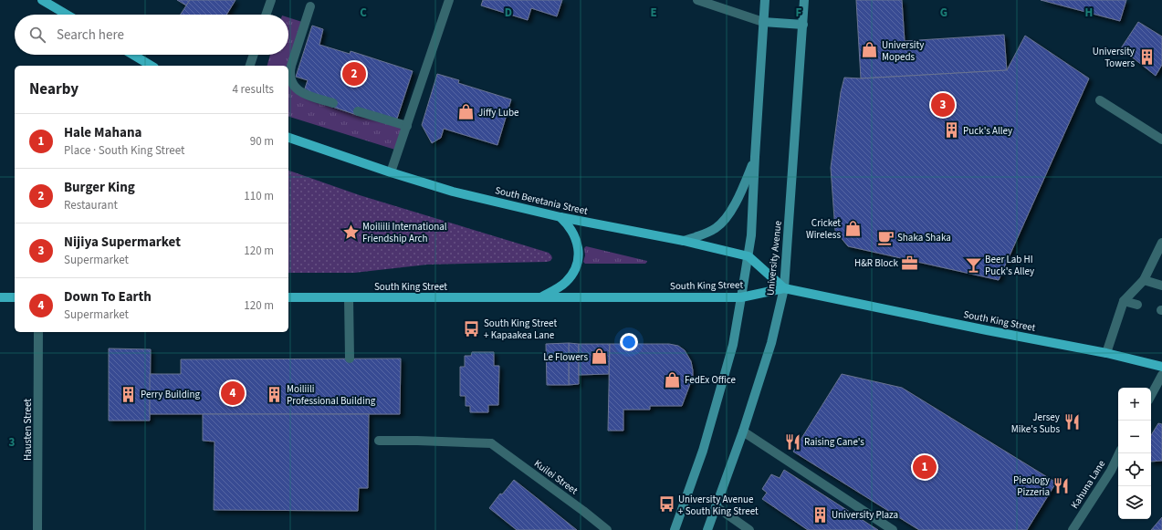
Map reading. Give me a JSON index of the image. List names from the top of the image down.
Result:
{
  "streets": {
    "main road": ["South Beretania Street", "University Avenue", "South King Street"],
    "street": ["Hausten Street", "Kuilei Street", "Kahuna Lane"]
  },
  "crossings": [
    ["South Beretania Street", "University Avenue"],
    ["South Beretania Street", "South King Street"],
    ["University Avenue", "South King Street"]
  ],
  "places": {
    "shop": [
      "University Mopeds",
      "Jiffy Lube",
      "Cricket Wireless",
      "Le Flowers",
      "FedEx Office"
    ],
    "building": [
      "University Towers",
      "Puck's Alley",
      "Perry Building",
      "Moiliili Professional Building",
      "University Plaza"
    ],
    "place": ["Moiliili International Friendship Arch"],
    "cafe": ["Shaka Shaka"],
    "office": ["H&R Block"],
    "bar": ["Beer Lab HI Puck's Alley"],
    "bus stop": ["South King Street + Kapaakea Lane", "University Avenue + South King Street"],
    "restaurant": ["Jersey Mike's Subs", "Raising Cane's", "Pieology Pizzeria"]
  },
  "page": {
    "search": "Search here",
    "pins": [
      "2",
      "3",
      "4",
      "1"
    ],
    "heading": ["Nearby", "4 results"],
    "list": [
      {
        "mark": "1",
        "name": "Hale Mahana",
        "note": "Place · South King Street",
        "value": "90 m"
      },
      {
        "mark": "2",
        "name": "Burger King",
        "note": "Restaurant",
        "value": "110 m"
      },
      {
        "mark": "3",
        "name": "Nijiya Supermarket",
        "note": "Supermarket",
        "value": "120 m"
      },
      {
        "mark": "4",
        "name": "Down To Earth",
        "note": "Supermarket",
        "value": "120 m"
      }
    ],
    "map_buttons": ["+", "−"]
  },
  "grid": {
    "columns": [
      "C",
      "D",
      "E",
      "F",
      "G",
      "H"
    ],
    "rows": ["3"]
  }
}
